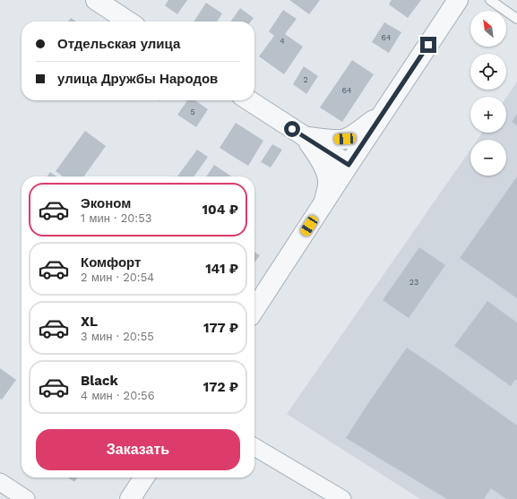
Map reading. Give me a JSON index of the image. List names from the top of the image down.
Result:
{
  "house_numbers": [
    "64",
    "4",
    "2",
    "64",
    "5",
    "23"
  ],
  "north": "top left",
  "page": {
    "map_buttons": ["+", "−"],
    "banner": ["Отдельская улица", "улица Дружбы Народов"],
    "list": [
      {
        "name": "Эконом",
        "note": "1 мин · 20:53",
        "value": "104 ₽"
      },
      {
        "name": "Комфорт",
        "note": "2 мин · 20:54",
        "value": "141 ₽"
      },
      {
        "name": "XL",
        "note": "3 мин · 20:55",
        "value": "177 ₽"
      },
      {
        "name": "Black",
        "note": "4 мин · 20:56",
        "value": "172 ₽"
      }
    ],
    "buttons": "Заказать"
  }
}
